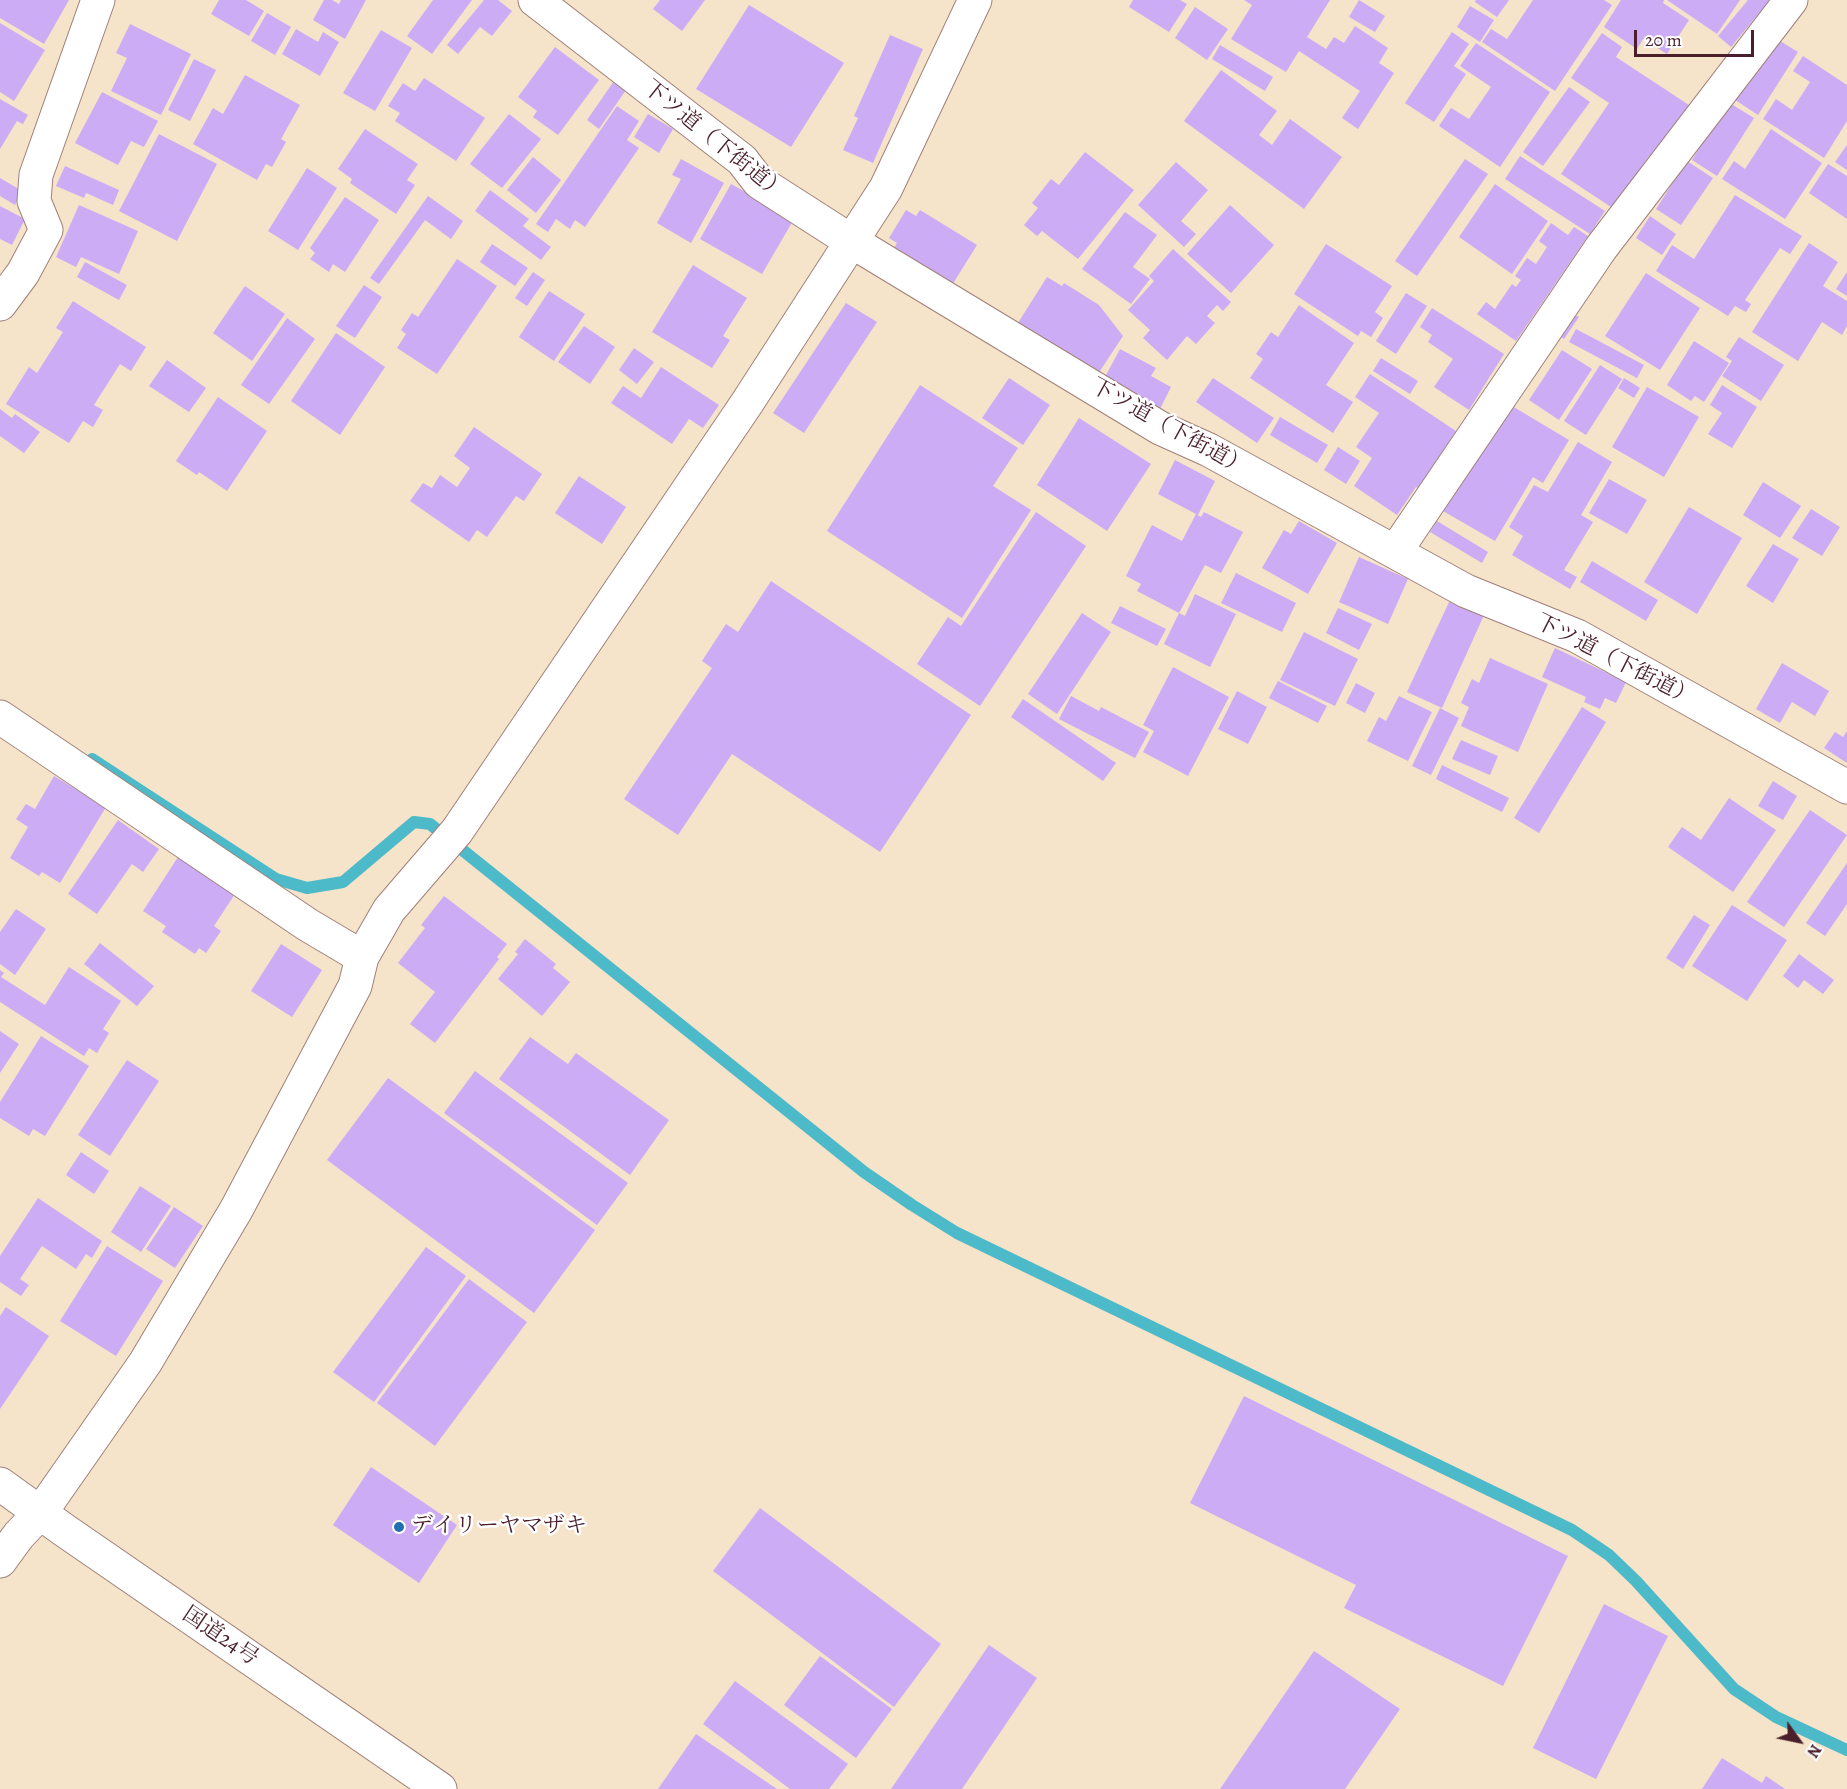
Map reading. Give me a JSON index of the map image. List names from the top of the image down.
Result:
{
  "streets": {
    "main road": ["下ツ道（下街道）", "国道24号"]
  },
  "places": ["デイリーヤマザキ"],
  "scale_bar": "20 m",
  "north": "bottom right"
}
